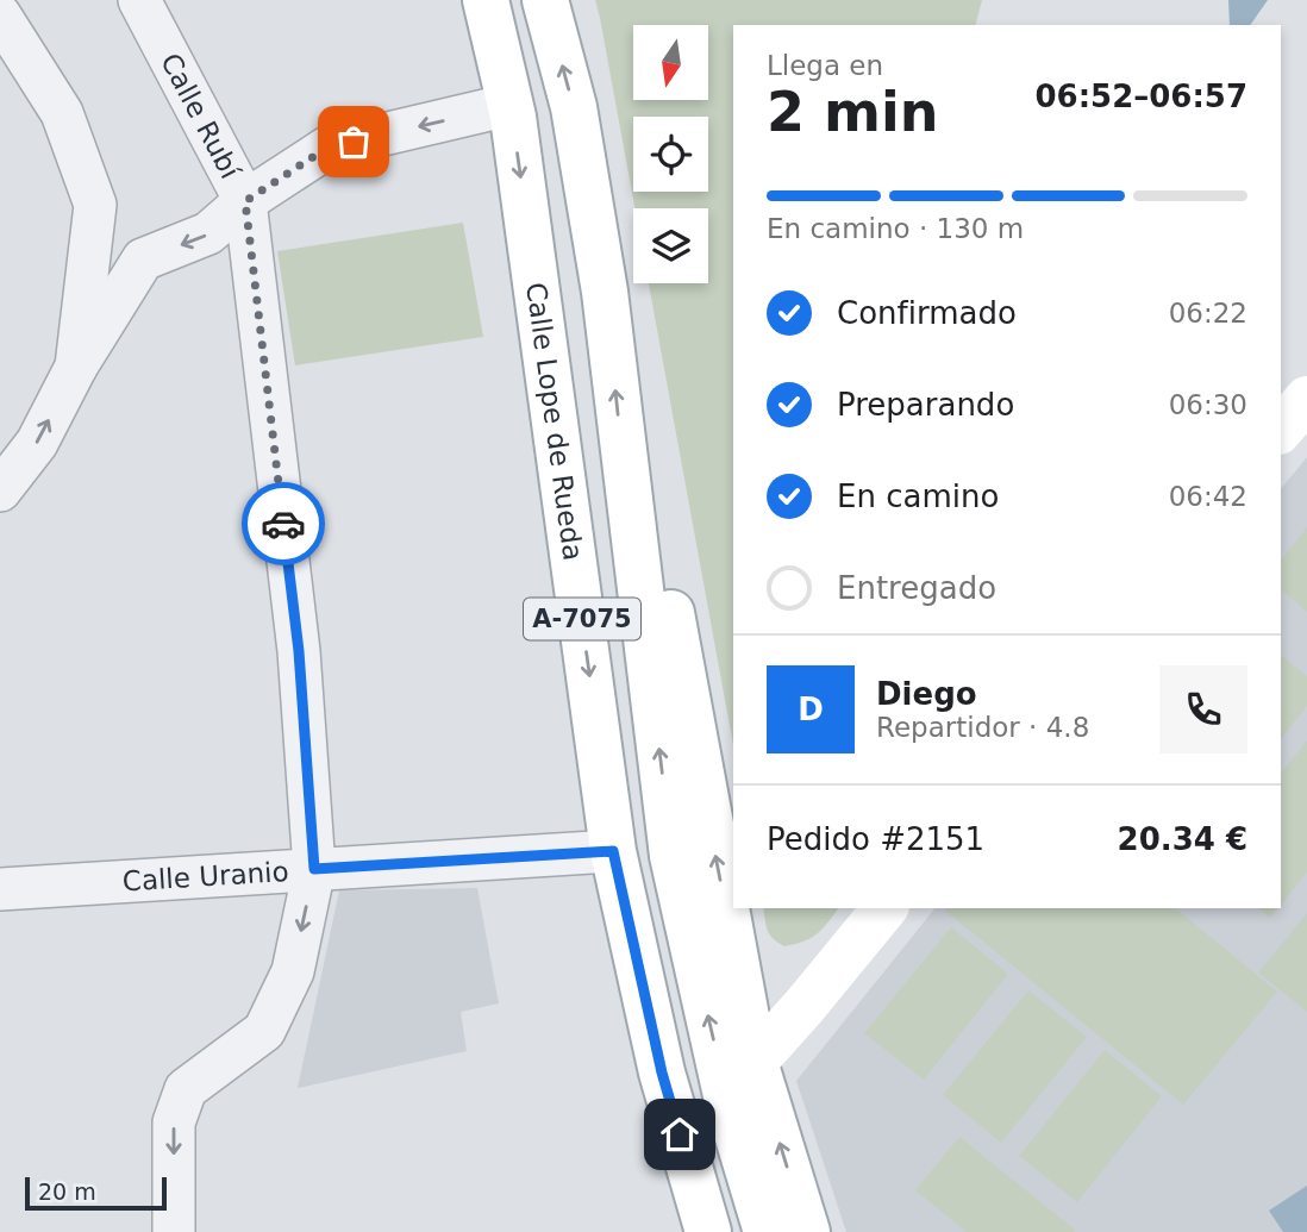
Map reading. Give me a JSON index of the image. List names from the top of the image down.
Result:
{
  "streets": {
    "main road": ["Calle Lope de Rueda", "A-7075"],
    "street": ["Calle Rubí", "Calle Uranio"]
  },
  "crossings": [
    ["Calle Rubí", "Calle Uranio"],
    ["Calle Lope de Rueda", "Calle Uranio"]
  ],
  "scale_bar": "20 m",
  "north": "bottom",
  "page": {
    "heading": ["2 min", "Llega en", "06:52–06:57"],
    "panel": [
      "Diego",
      "Repartidor · 4.8",
      "Pedido #2151",
      "20.34 €"
    ],
    "bar": "En camino · 130 m",
    "list": [
      ["Confirmado", "06:22"],
      ["Preparando", "06:30"],
      ["En camino", "06:42"],
      "Entregado"
    ],
    "round": "D",
    "scale": "20 m"
  }
}
